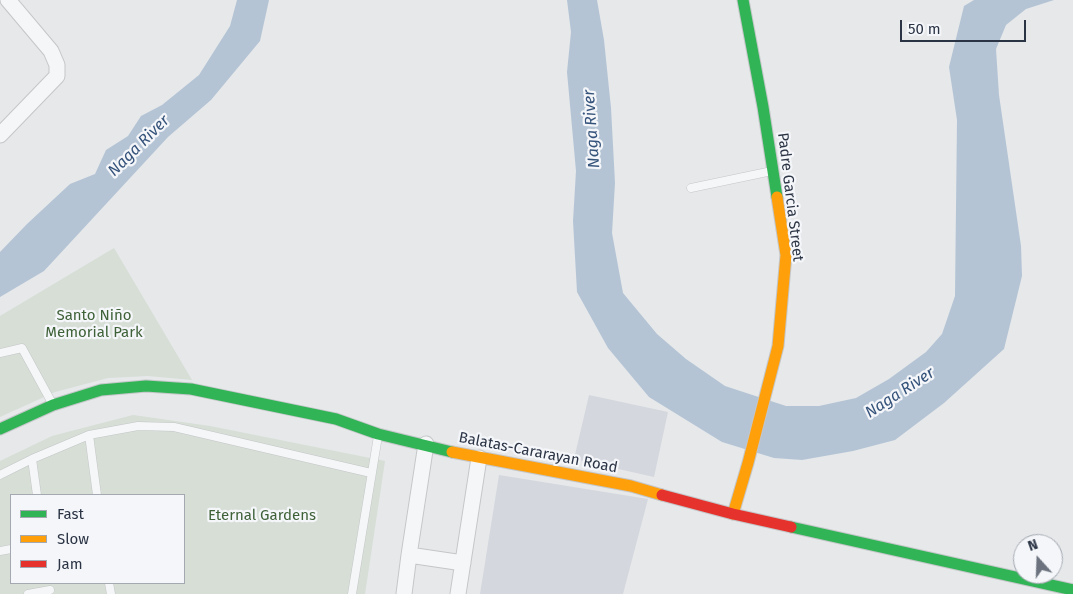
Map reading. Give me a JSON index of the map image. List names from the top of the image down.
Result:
{
  "streets": {
    "main road": ["Padre Garcia Street", "Balatas-Cararayan Road"]
  },
  "crossings": [
    ["Padre Garcia Street", "Balatas-Cararayan Road"]
  ],
  "water": ["Naga River"],
  "parks": ["Santo Niño Memorial Park", "Eternal Gardens"],
  "legend": ["Fast", "Slow", "Jam"],
  "scale_bar": "50 m",
  "north": "top"
}
